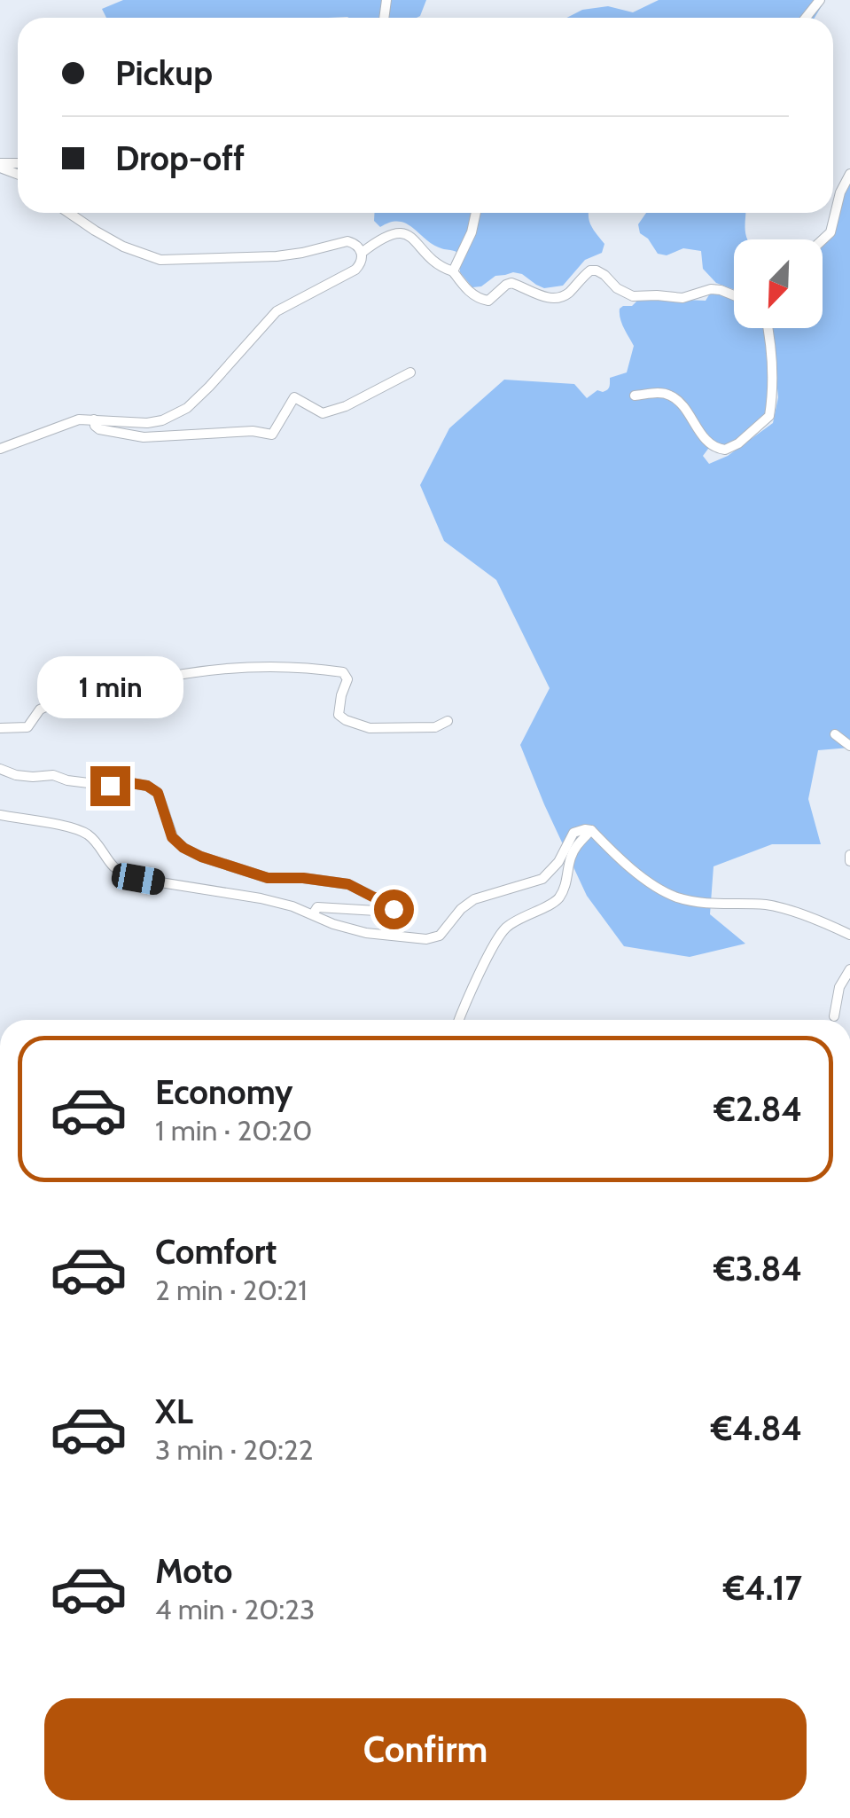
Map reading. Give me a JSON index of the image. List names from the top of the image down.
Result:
{
  "north": "bottom left",
  "page": {
    "banner": ["Pickup", "Drop-off"],
    "bubble": "1 min",
    "list": [
      {
        "name": "Economy",
        "note": "1 min · 20:20",
        "value": "€2.84"
      },
      {
        "name": "Comfort",
        "note": "2 min · 20:21",
        "value": "€3.84"
      },
      {
        "name": "XL",
        "note": "3 min · 20:22",
        "value": "€4.84"
      },
      {
        "name": "Moto",
        "note": "4 min · 20:23",
        "value": "€4.17"
      }
    ],
    "buttons": "Confirm"
  }
}
